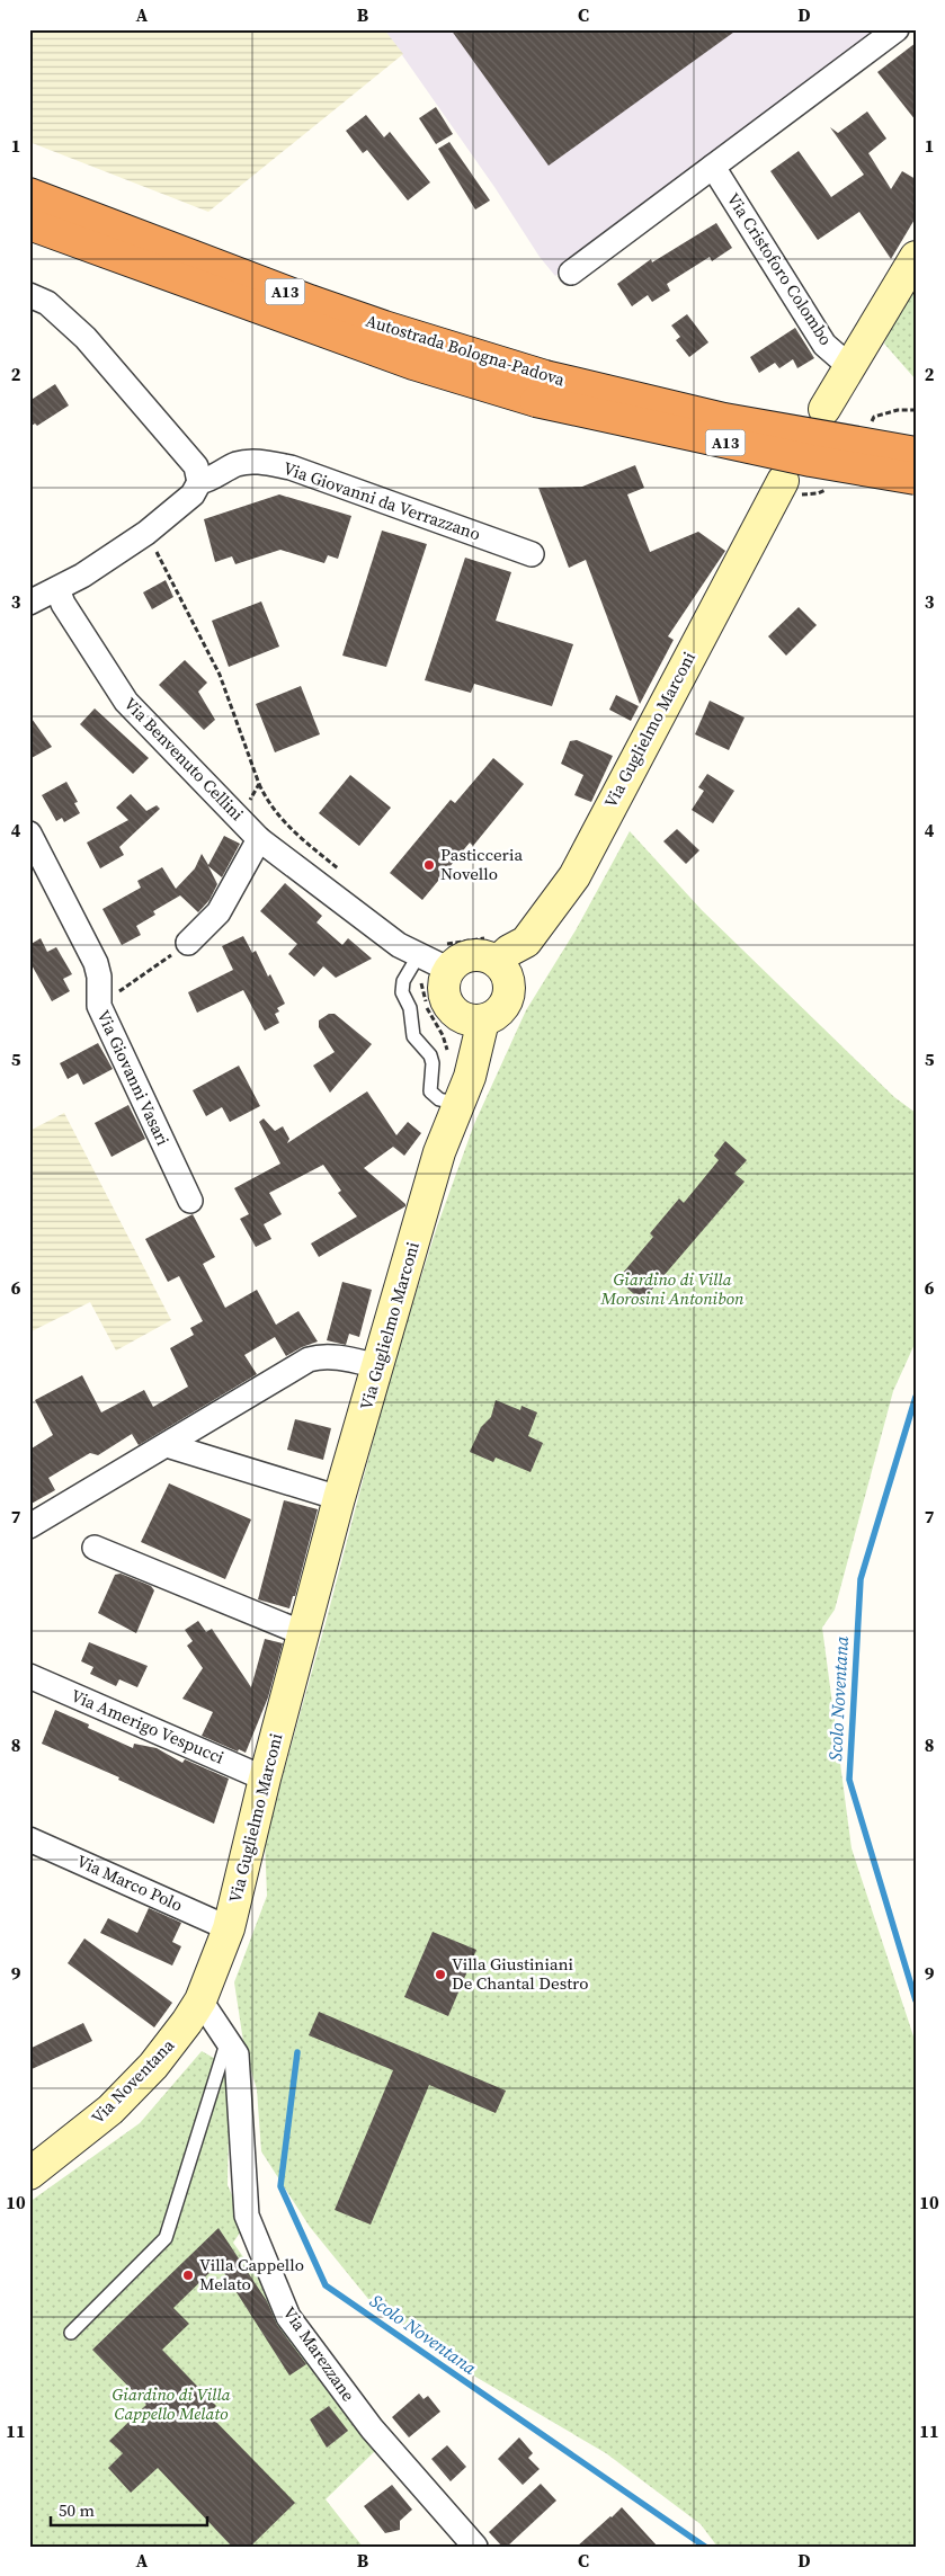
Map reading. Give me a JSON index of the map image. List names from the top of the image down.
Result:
{
  "streets": {
    "highway": ["A13", "Autostrada Bologna-Padova"],
    "street": [
      "Via Cristoforo Colombo",
      "Via Giovanni da Verrazzano",
      "Via Guglielmo Marconi",
      "Via Benvenuto Cellini",
      "Via Giovanni Vasari",
      "Via Amerigo Vespucci",
      "Via Marco Polo",
      "Via Noventana",
      "Via Marezzane"
    ]
  },
  "crossings": [
    ["Via Giovanni da Verrazzano", "Via Benvenuto Cellini"],
    ["Via Guglielmo Marconi", "Via Amerigo Vespucci"],
    ["Via Guglielmo Marconi", "Via Marco Polo"],
    ["Via Guglielmo Marconi", "Via Noventana"],
    ["Via Guglielmo Marconi", "Via Marezzane"],
    ["Via Noventana", "Via Marezzane"]
  ],
  "water": ["Scolo Noventana"],
  "parks": ["Giardino di Villa Morosini Antonibon", "Giardino di Villa Cappello Melato"],
  "places": ["Pasticceria Novello", "Villa Giustiniani De Chantal Destro", "Villa Cappello Melato"],
  "scale_bar": "50 m",
  "grid": {
    "columns": [
      "A",
      "B",
      "C",
      "D"
    ],
    "rows": [
      "1",
      "2",
      "3",
      "4",
      "5",
      "6",
      "7",
      "8",
      "9",
      "10",
      "11"
    ]
  }
}
